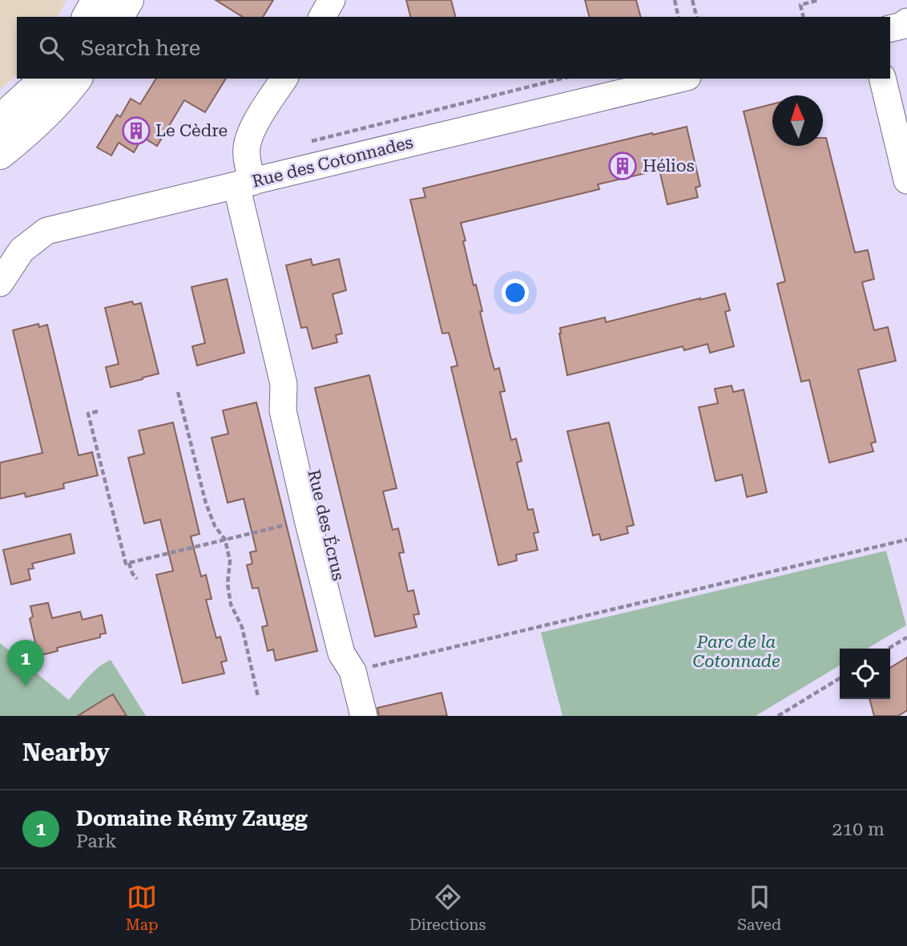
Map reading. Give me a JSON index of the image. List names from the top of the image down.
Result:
{
  "streets": {
    "street": ["Rue des Cotonnades", "Rue des Écrus"]
  },
  "crossings": [
    ["Rue des Cotonnades", "Rue des Écrus"]
  ],
  "parks": ["Parc de la Cotonnade"],
  "places": {
    "building": ["Le Cèdre", "Hélios"]
  },
  "north": "top",
  "page": {
    "search": "Search here",
    "pins": "1",
    "heading": "Nearby",
    "list": [
      {
        "mark": "1",
        "name": "Domaine Rémy Zaugg",
        "note": "Park",
        "value": "210 m"
      }
    ],
    "nav": ["Map", "Directions", "Saved"]
  }
}
